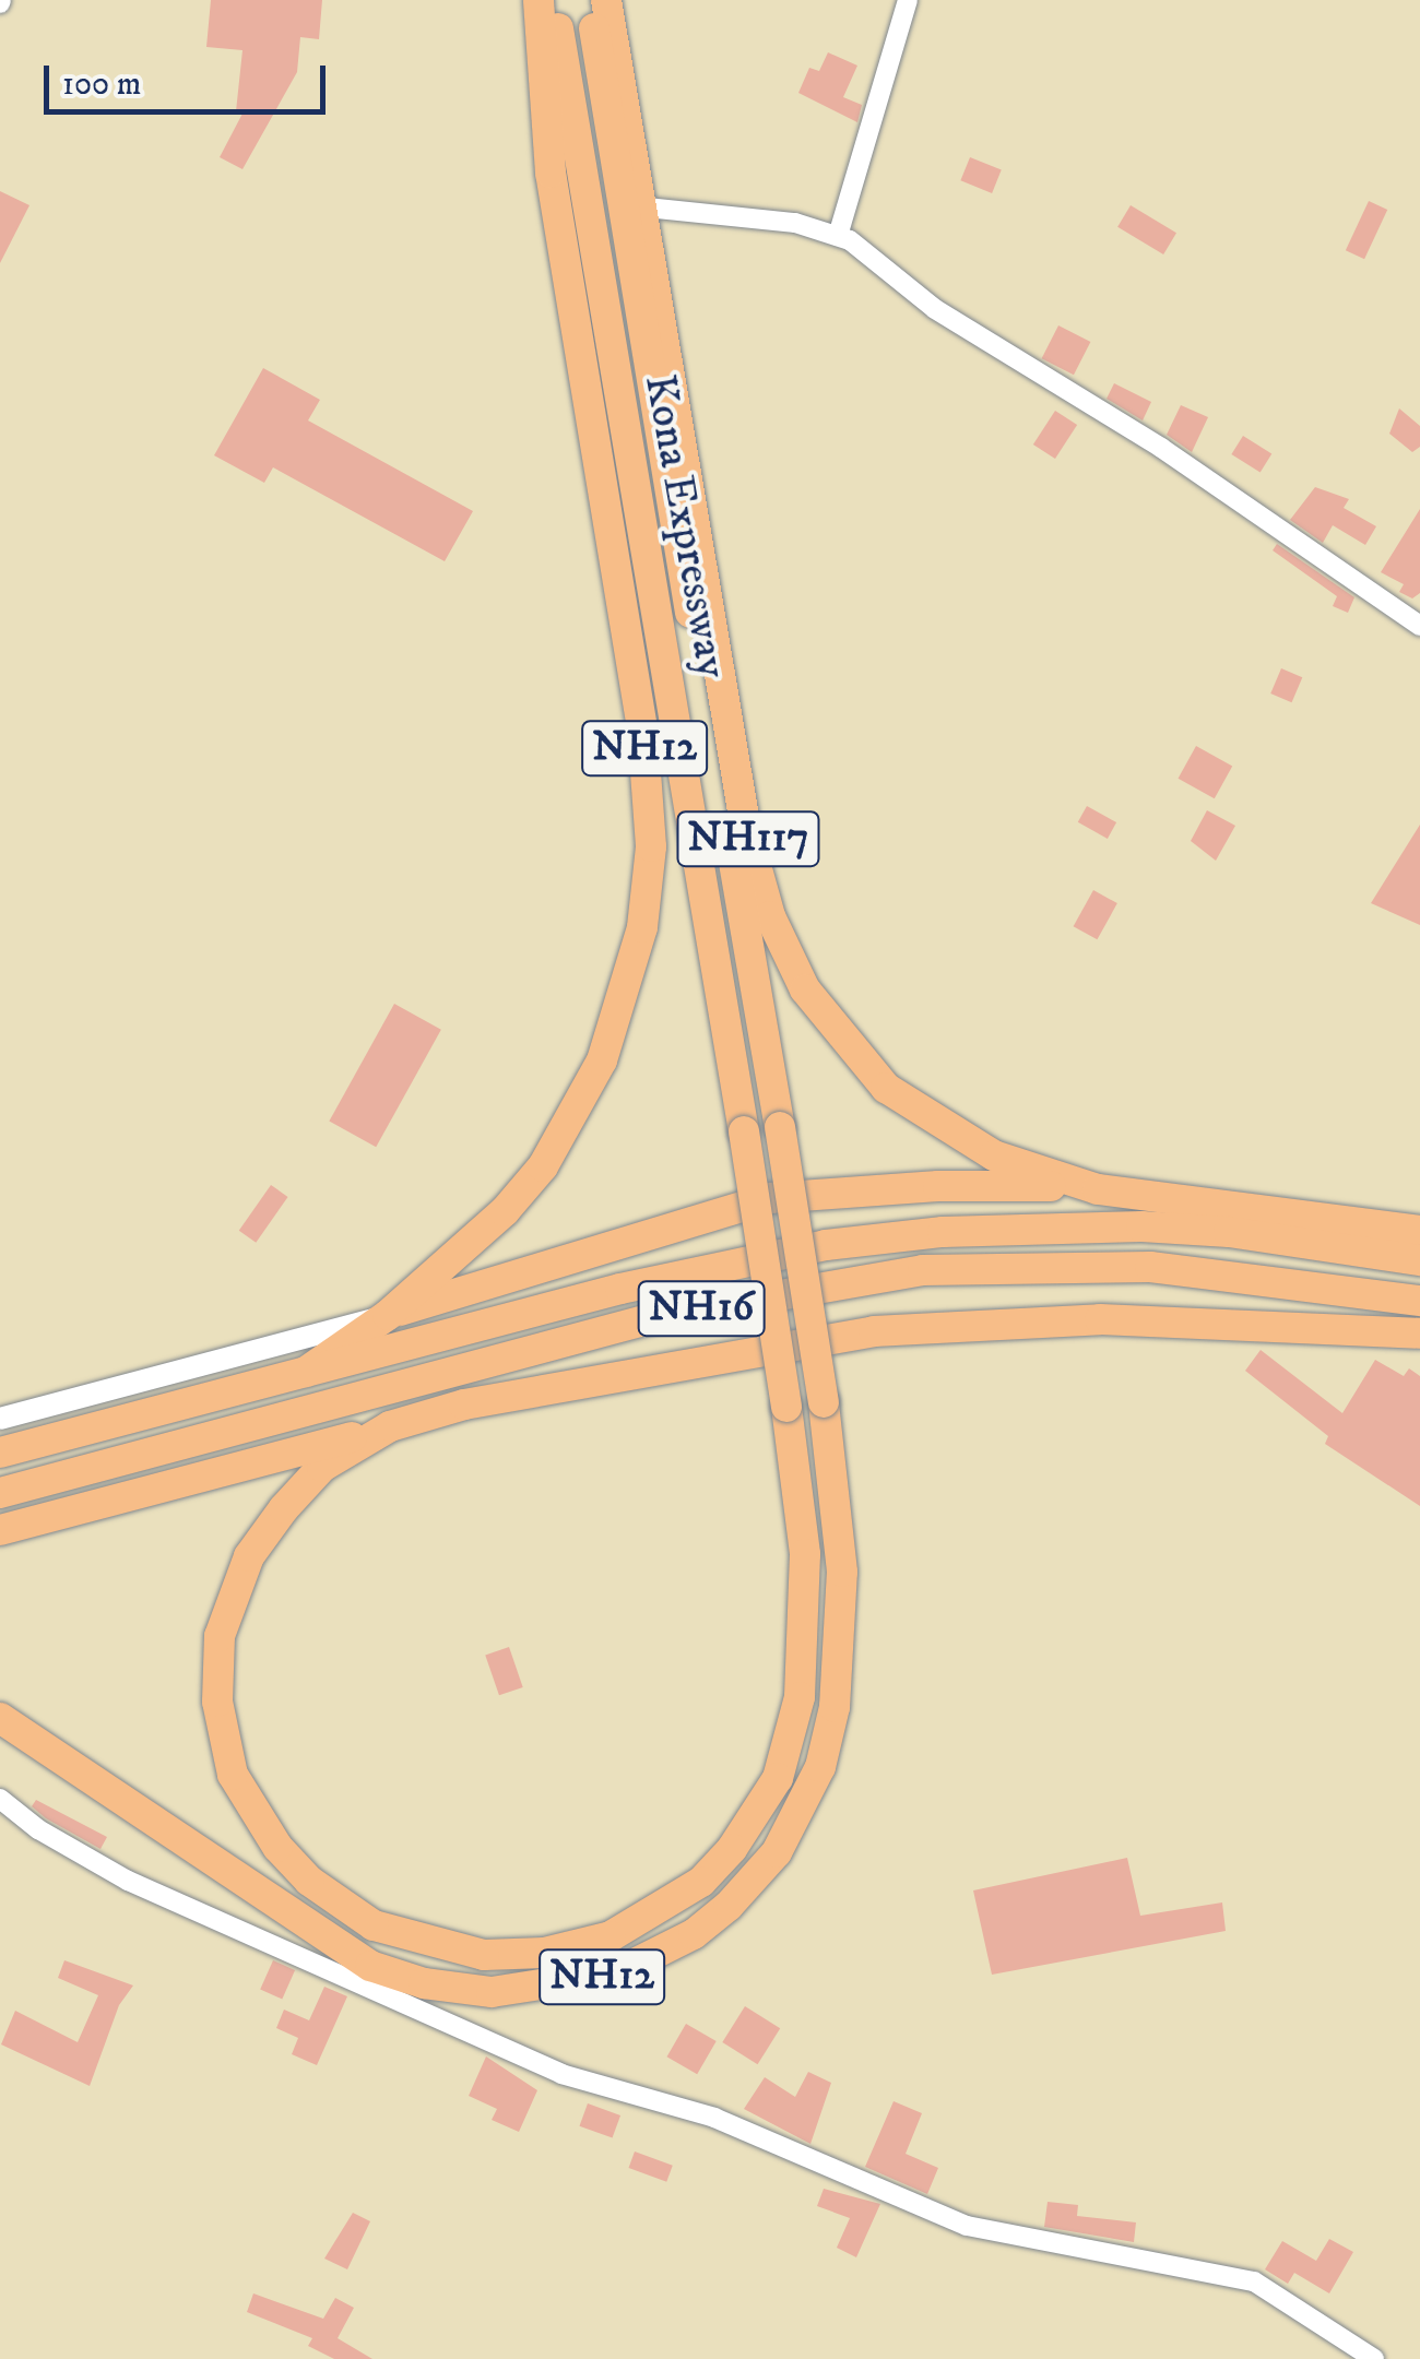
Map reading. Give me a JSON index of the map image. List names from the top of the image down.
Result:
{
  "streets": {
    "highway": [
      "Kona Expressway",
      "NH12",
      "NH117",
      "NH16"
    ]
  },
  "crossings": [
    ["NH12", "NH16"]
  ],
  "scale_bar": "100 m"
}
